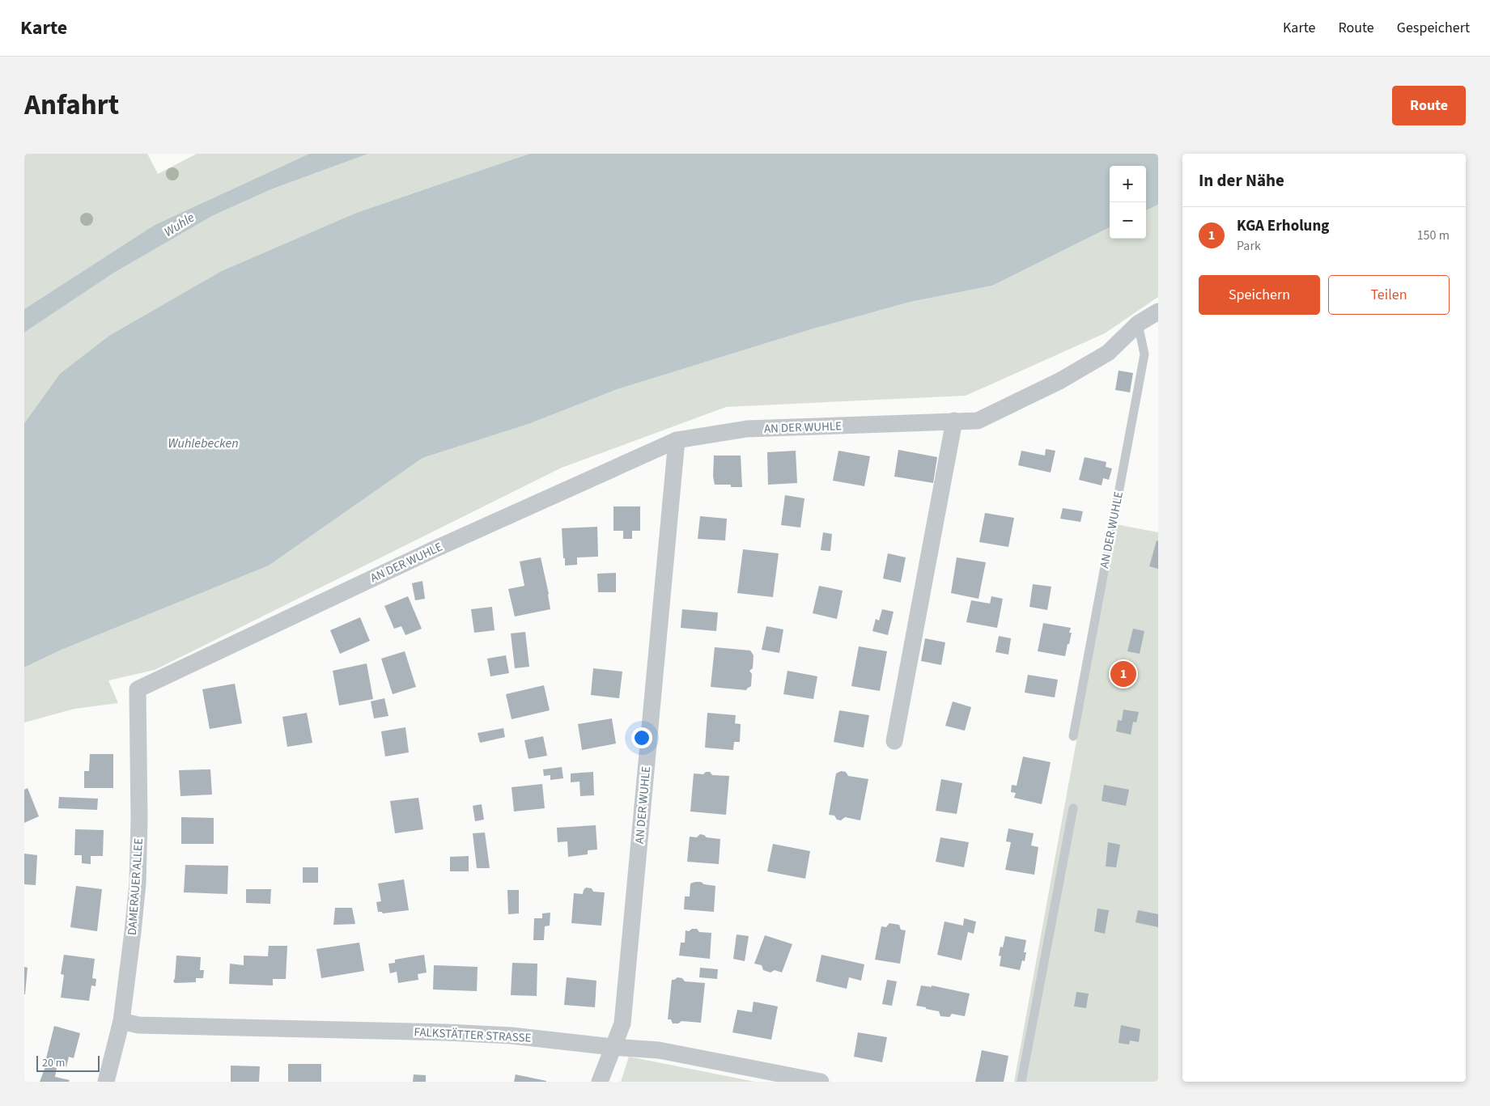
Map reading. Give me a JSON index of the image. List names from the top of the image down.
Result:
{
  "streets": {
    "street": ["AN DER WUHLE", "DAMERAUER ALLEE", "FALKSTÄTTER STRASSE"]
  },
  "crossings": [
    ["AN DER WUHLE", "DAMERAUER ALLEE"],
    ["AN DER WUHLE", "FALKSTÄTTER STRASSE"],
    ["DAMERAUER ALLEE", "FALKSTÄTTER STRASSE"]
  ],
  "water": ["Wuhle", "Wuhlebecken"],
  "scale_bar": "20 m",
  "page": {
    "header": "Karte",
    "nav": ["Karte", "Route", "Gespeichert"],
    "title": "Anfahrt",
    "buttons": [
      "Route",
      ["Speichern", "Teilen"]
    ],
    "heading": "In der Nähe",
    "map_buttons": ["+", "−"],
    "list": [
      {
        "mark": "1",
        "name": "KGA Erholung",
        "note": "Park",
        "value": "150 m"
      }
    ],
    "pins": "1",
    "scale": "20 m"
  }
}
